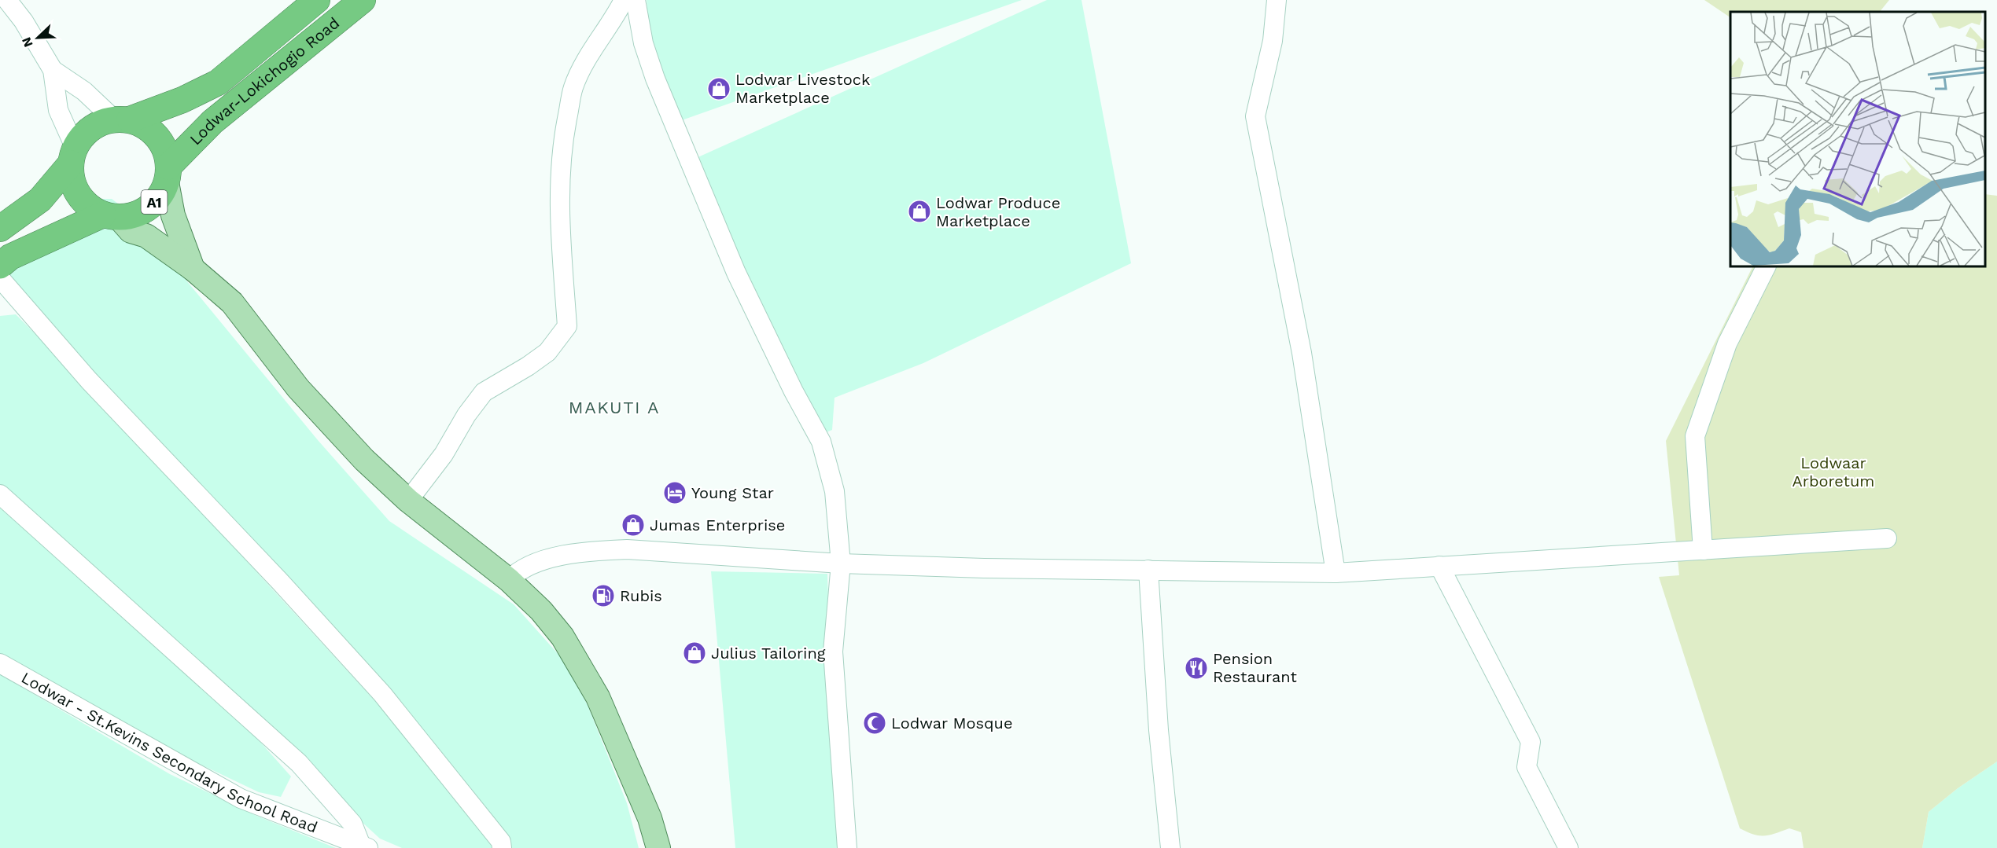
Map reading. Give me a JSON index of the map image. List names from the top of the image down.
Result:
{
  "streets": {
    "highway": ["Lodwar-Lokichogio Road", "A1"],
    "street": ["Lodwar - St.Kevins Secondary School Road"]
  },
  "crossings": [
    ["Lodwar-Lokichogio Road", "A1"]
  ],
  "districts": ["MAKUTI A"],
  "parks": ["Lodwaar Arboretum"],
  "places": {
    "shop": [
      "Lodwar Livestock Marketplace",
      "Lodwar Produce Marketplace",
      "Jumas Enterprise",
      "Julius Tailoring"
    ],
    "hotel": ["Young Star"],
    "fuel station": ["Rubis"],
    "restaurant": ["Pension Restaurant"],
    "mosque": ["Lodwar Mosque"]
  },
  "north": "bottom left"
}
